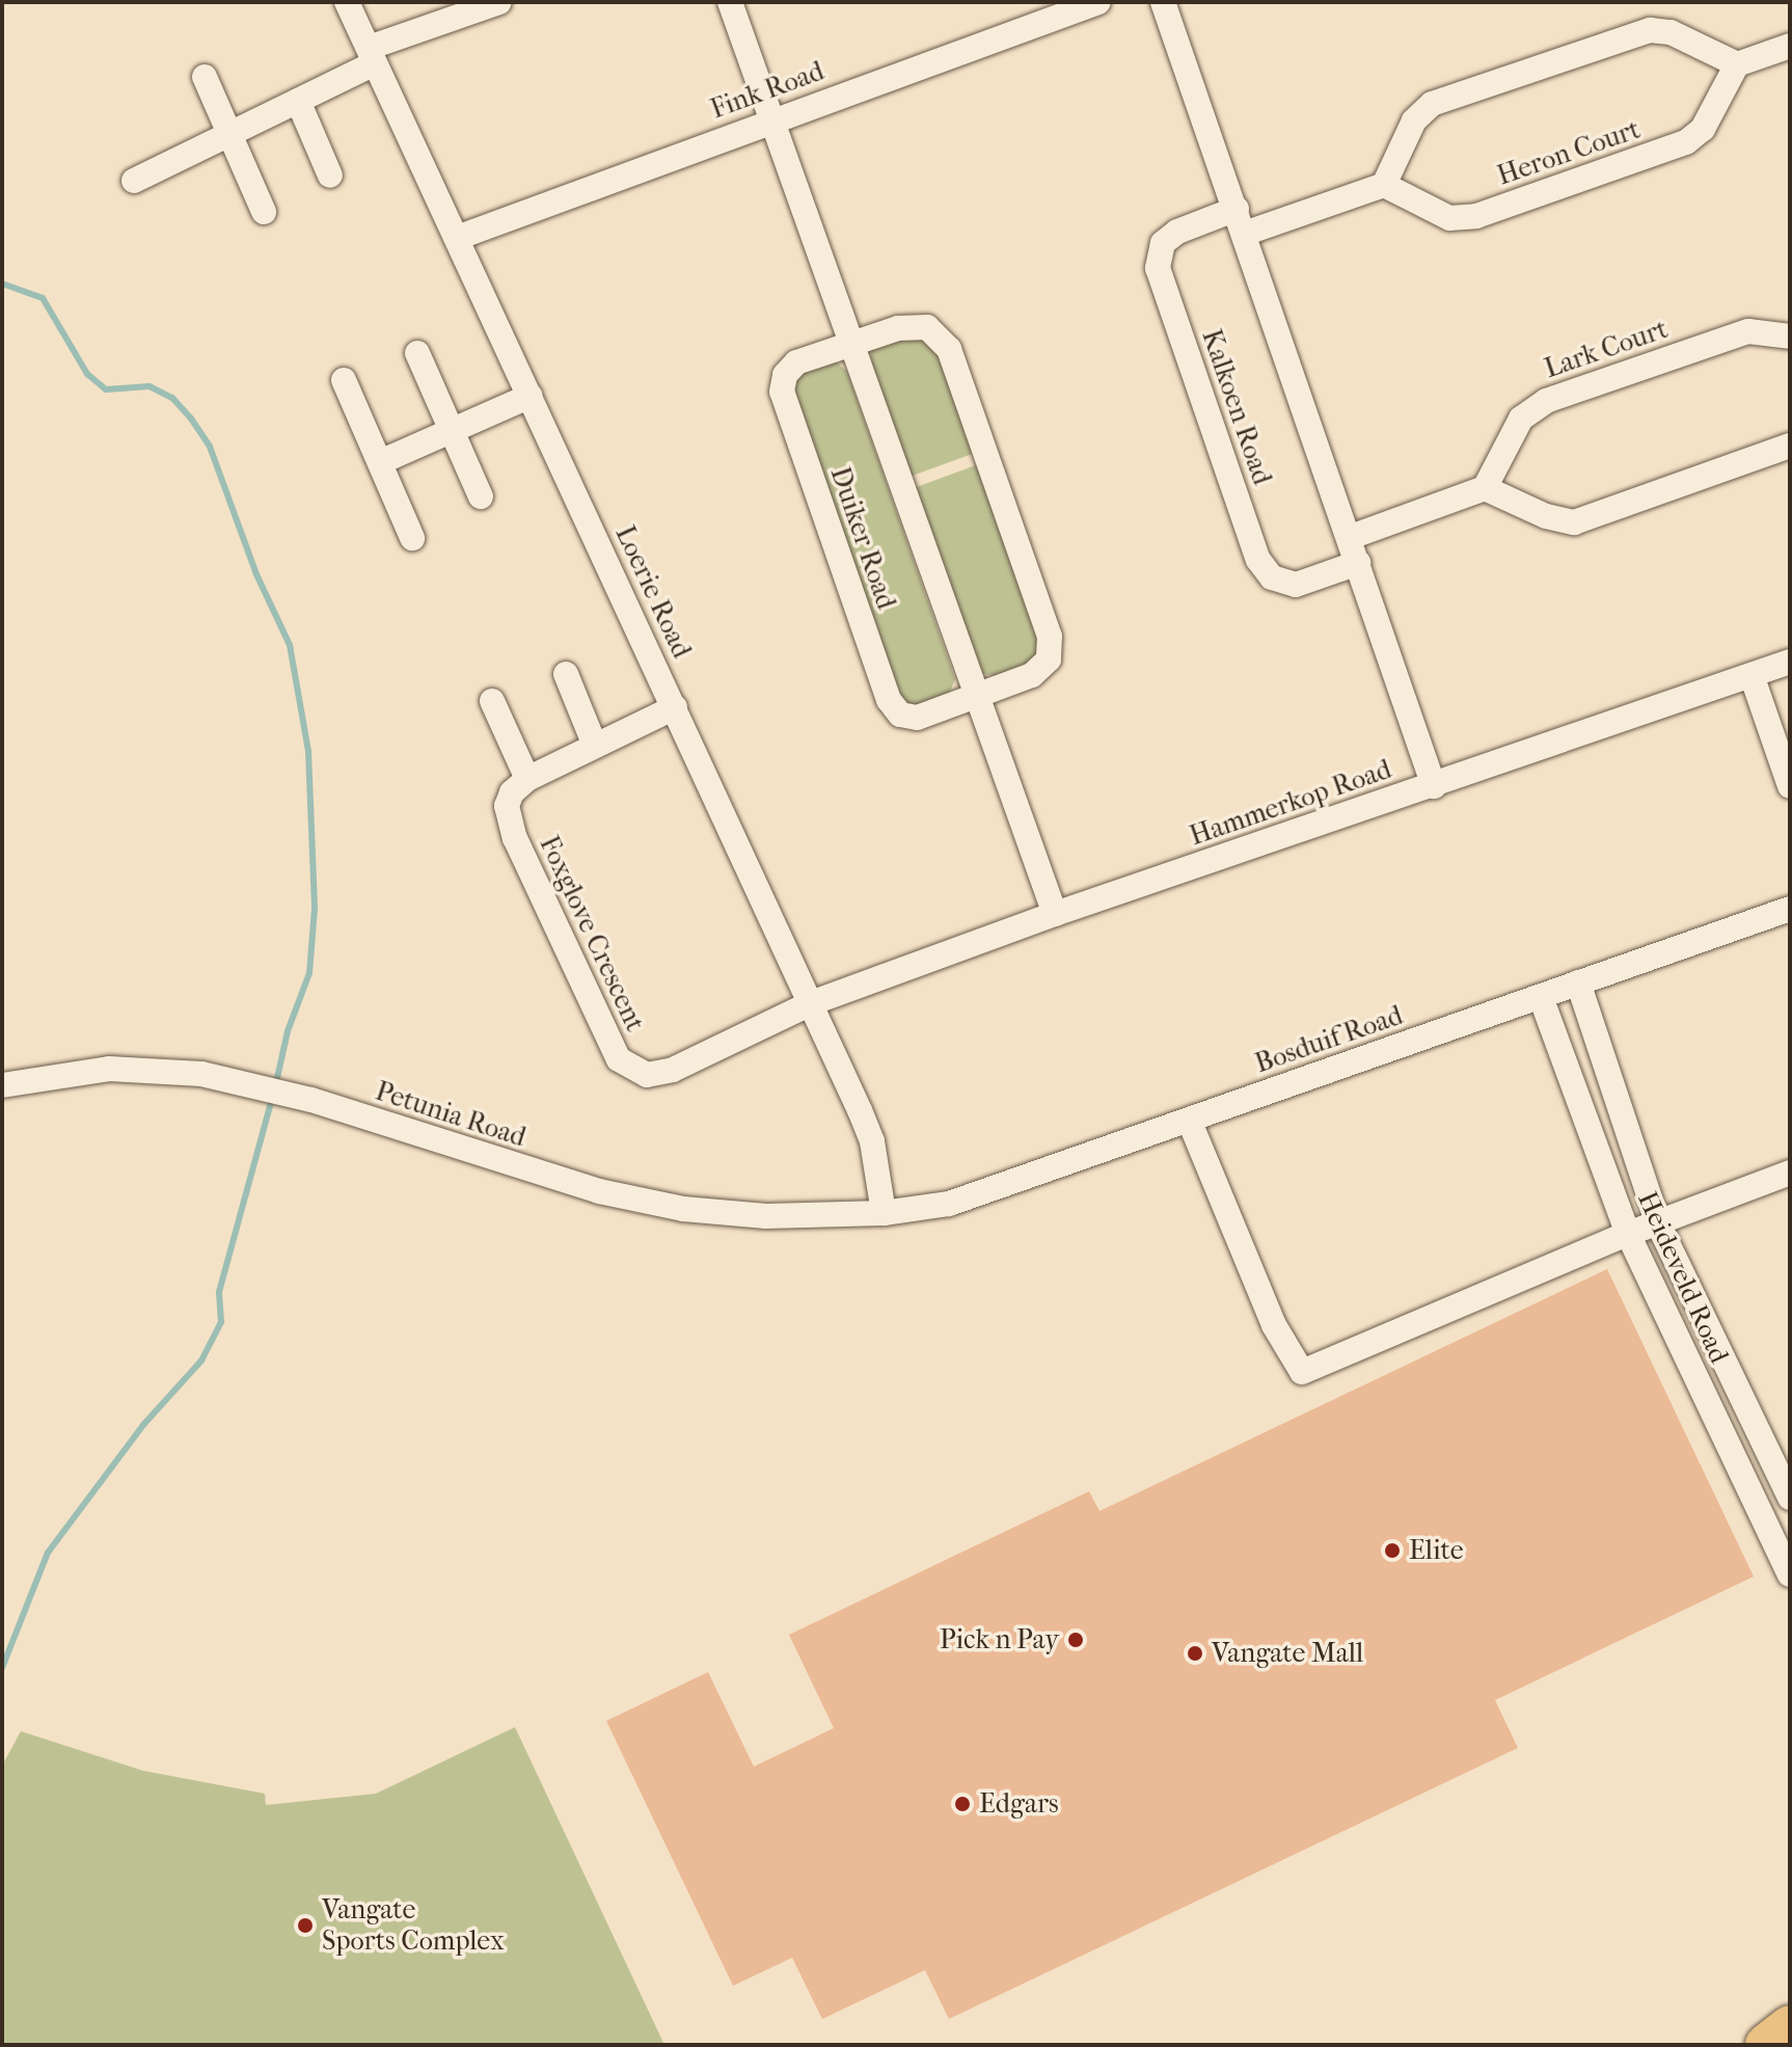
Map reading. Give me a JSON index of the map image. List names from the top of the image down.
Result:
{
  "streets": {
    "street": [
      "Fink Road",
      "Heron Court",
      "Lark Court",
      "Kalkoen Road",
      "Duiker Road",
      "Loerie Road",
      "Hammerkop Road",
      "Foxglove Crescent",
      "Bosduif Road",
      "Petunia Road",
      "Heideveld Road"
    ]
  },
  "crossings": [
    ["Fink Road", "Duiker Road"],
    ["Fink Road", "Loerie Road"],
    ["Duiker Road", "Hammerkop Road"],
    ["Loerie Road", "Hammerkop Road"],
    ["Loerie Road", "Foxglove Crescent"],
    ["Loerie Road", "Bosduif Road"],
    ["Loerie Road", "Petunia Road"],
    ["Hammerkop Road", "Foxglove Crescent"],
    ["Bosduif Road", "Petunia Road"],
    ["Bosduif Road", "Heideveld Road"]
  ],
  "places": [
    "Elite",
    "Pick n Pay",
    "Vangate Mall",
    "Edgars",
    "Vangate Sports Complex"
  ]
}
